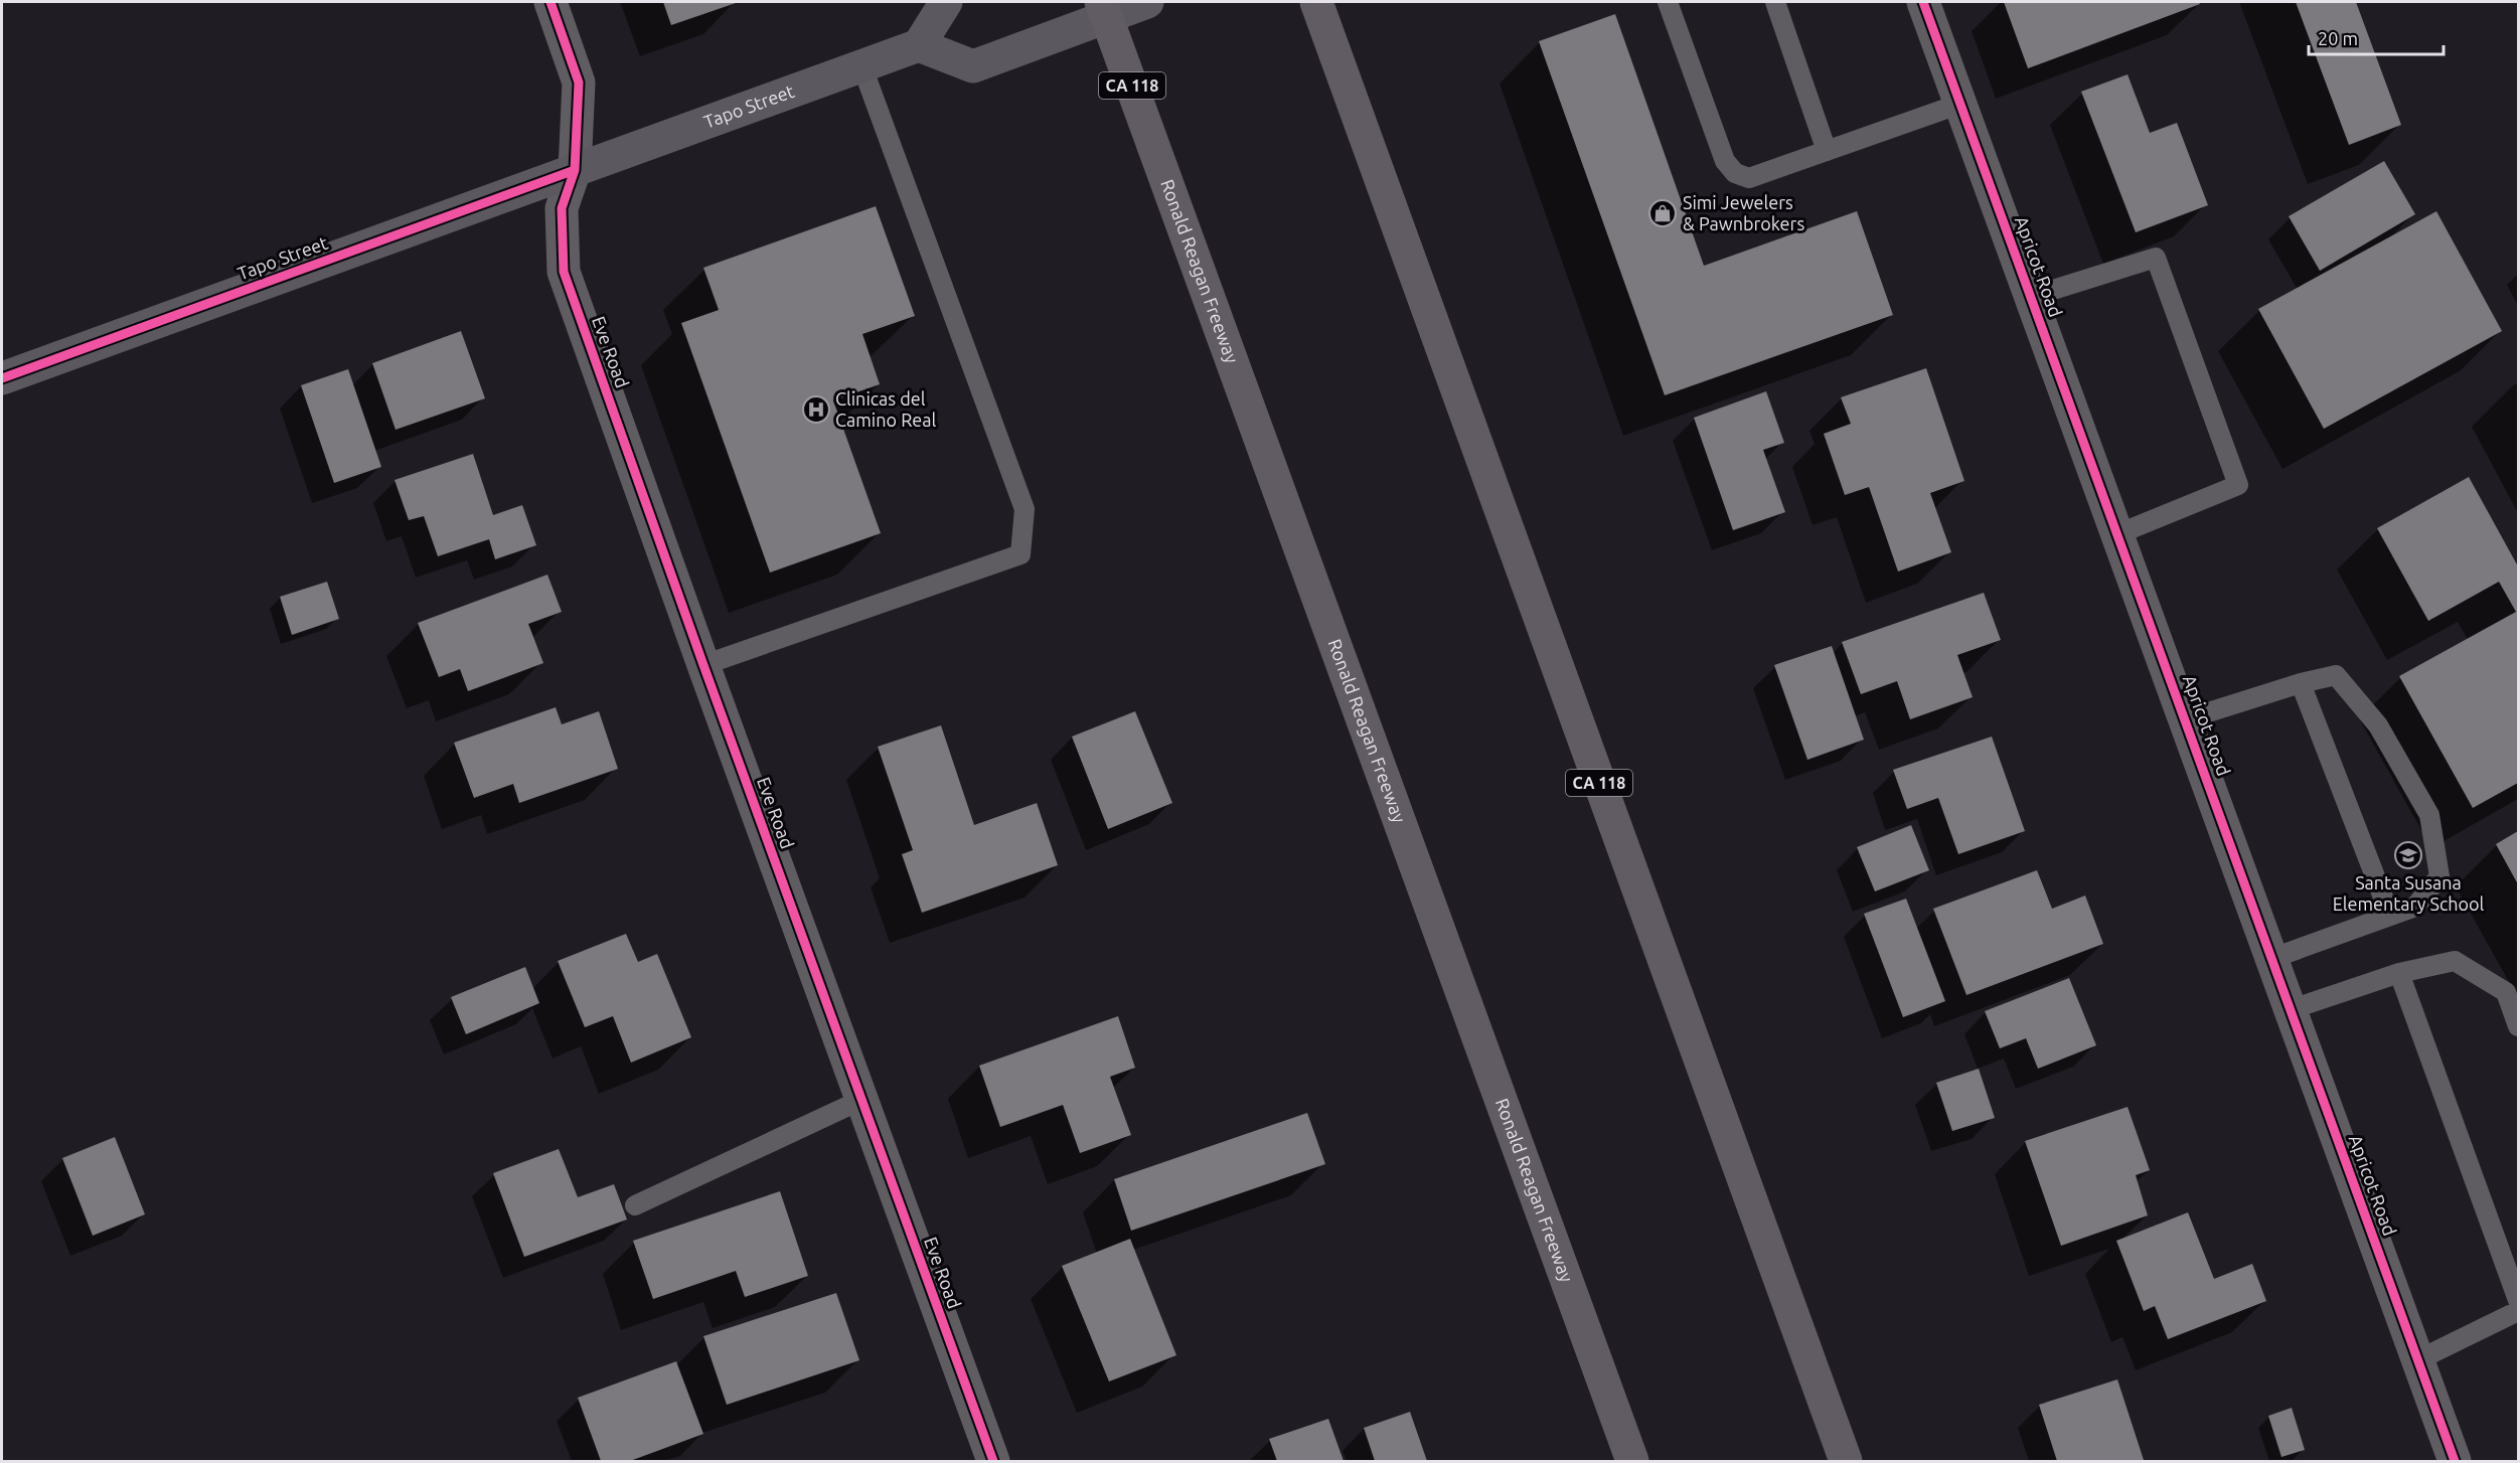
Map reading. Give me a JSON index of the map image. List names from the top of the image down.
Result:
{
  "streets": {
    "highway": ["CA 118", "Ronald Reagan Freeway"],
    "street": ["Tapo Street", "Apricot Road", "Eve Road"]
  },
  "crossings": [
    ["Tapo Street", "Eve Road"]
  ],
  "places": {
    "shop": ["Simi Jewelers & Pawnbrokers"],
    "hospital": ["Clinicas del Camino Real"],
    "school or university": ["Santa Susana Elementary School"]
  },
  "scale_bar": "20 m"
}
